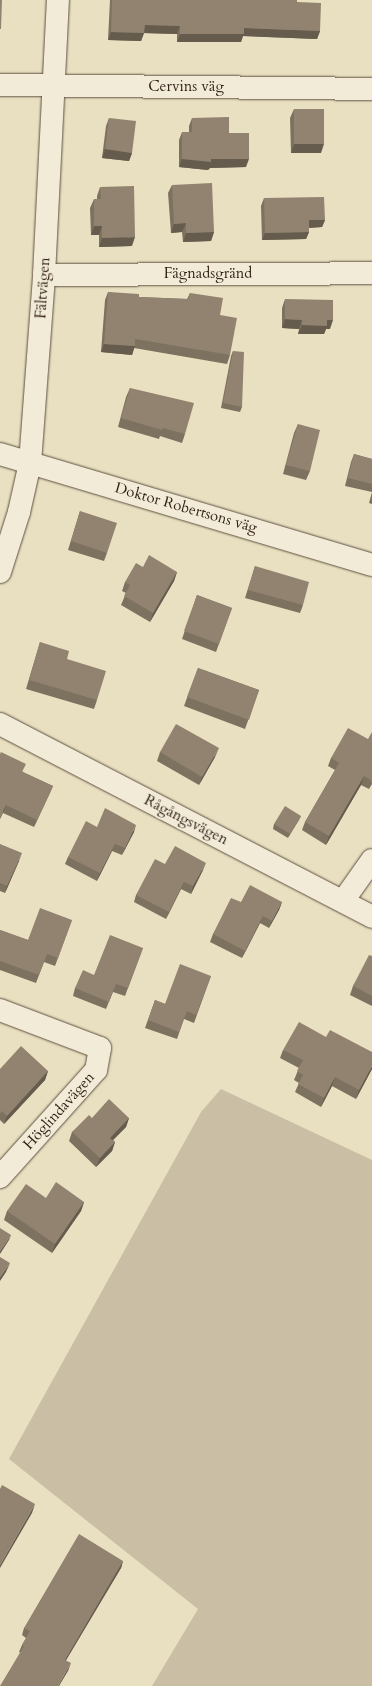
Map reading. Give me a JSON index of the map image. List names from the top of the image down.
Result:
{
  "streets": {
    "street": [
      "Cervins väg",
      "Fägnadsgränd",
      "Fältvägen",
      "Doktor Robertsons väg",
      "Rågångsvägen",
      "Höglindavägen"
    ]
  },
  "crossings": [
    ["Cervins väg", "Fältvägen"],
    ["Fägnadsgränd", "Fältvägen"],
    ["Fältvägen", "Doktor Robertsons väg"]
  ]
}
